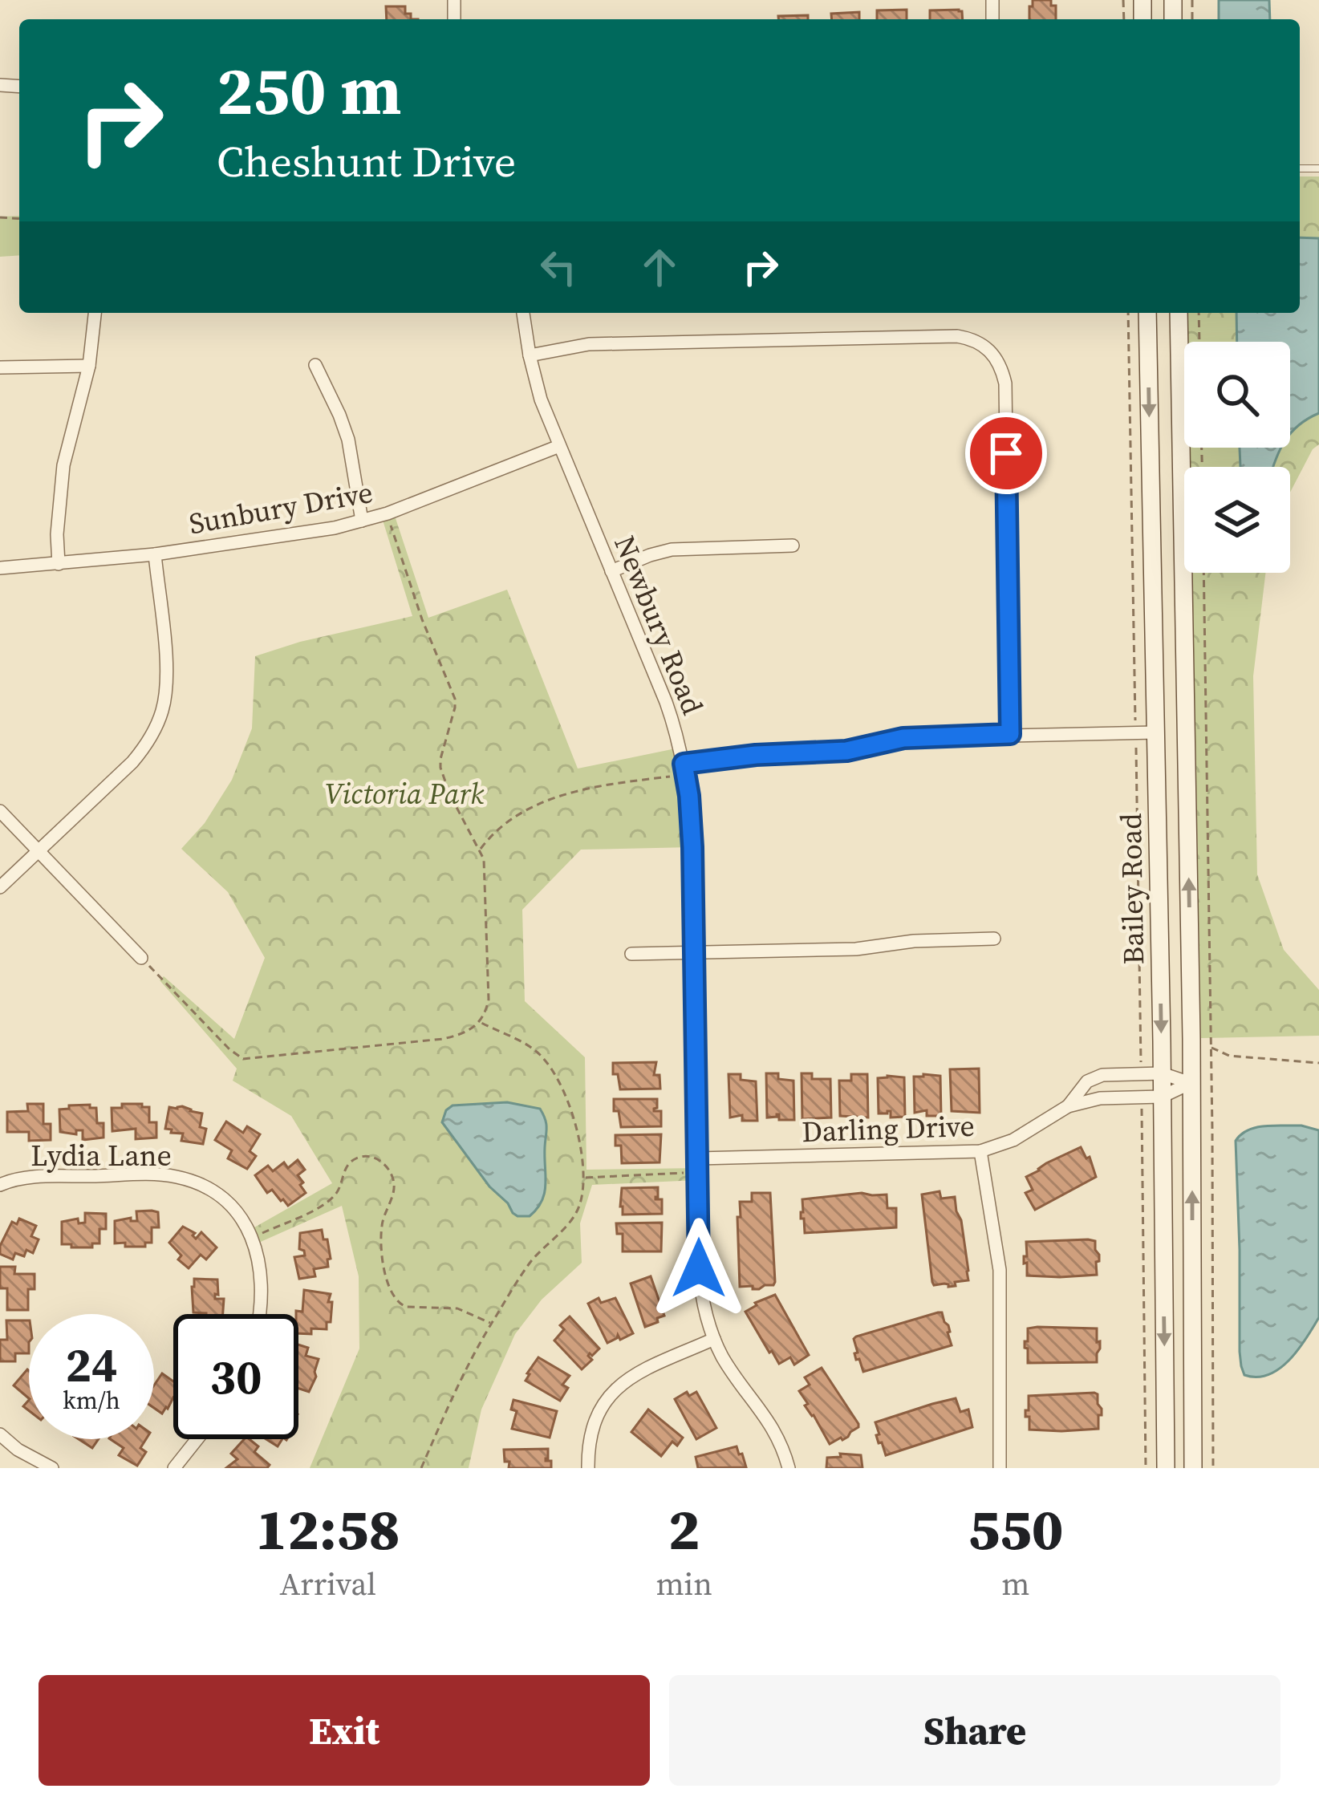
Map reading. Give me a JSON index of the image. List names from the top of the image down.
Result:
{
  "streets": {
    "main road": ["Bailey Road"],
    "street": [
      "Sunbury Drive",
      "Newbury Road",
      "Darling Drive",
      "Lydia Lane"
    ]
  },
  "crossings": [
    ["Sunbury Drive", "Newbury Road"],
    ["Newbury Road", "Darling Drive"],
    ["Bailey Road", "Darling Drive"]
  ],
  "parks": ["Victoria Park"],
  "page": {
    "turn": ["250 m", "Cheshunt Drive"],
    "speed": "24 km/h",
    "limit": "30",
    "eta": [
      "12:58",
      "Arrival",
      "2",
      "min",
      "550",
      "m"
    ],
    "buttons": ["Exit", "Share"]
  }
}
